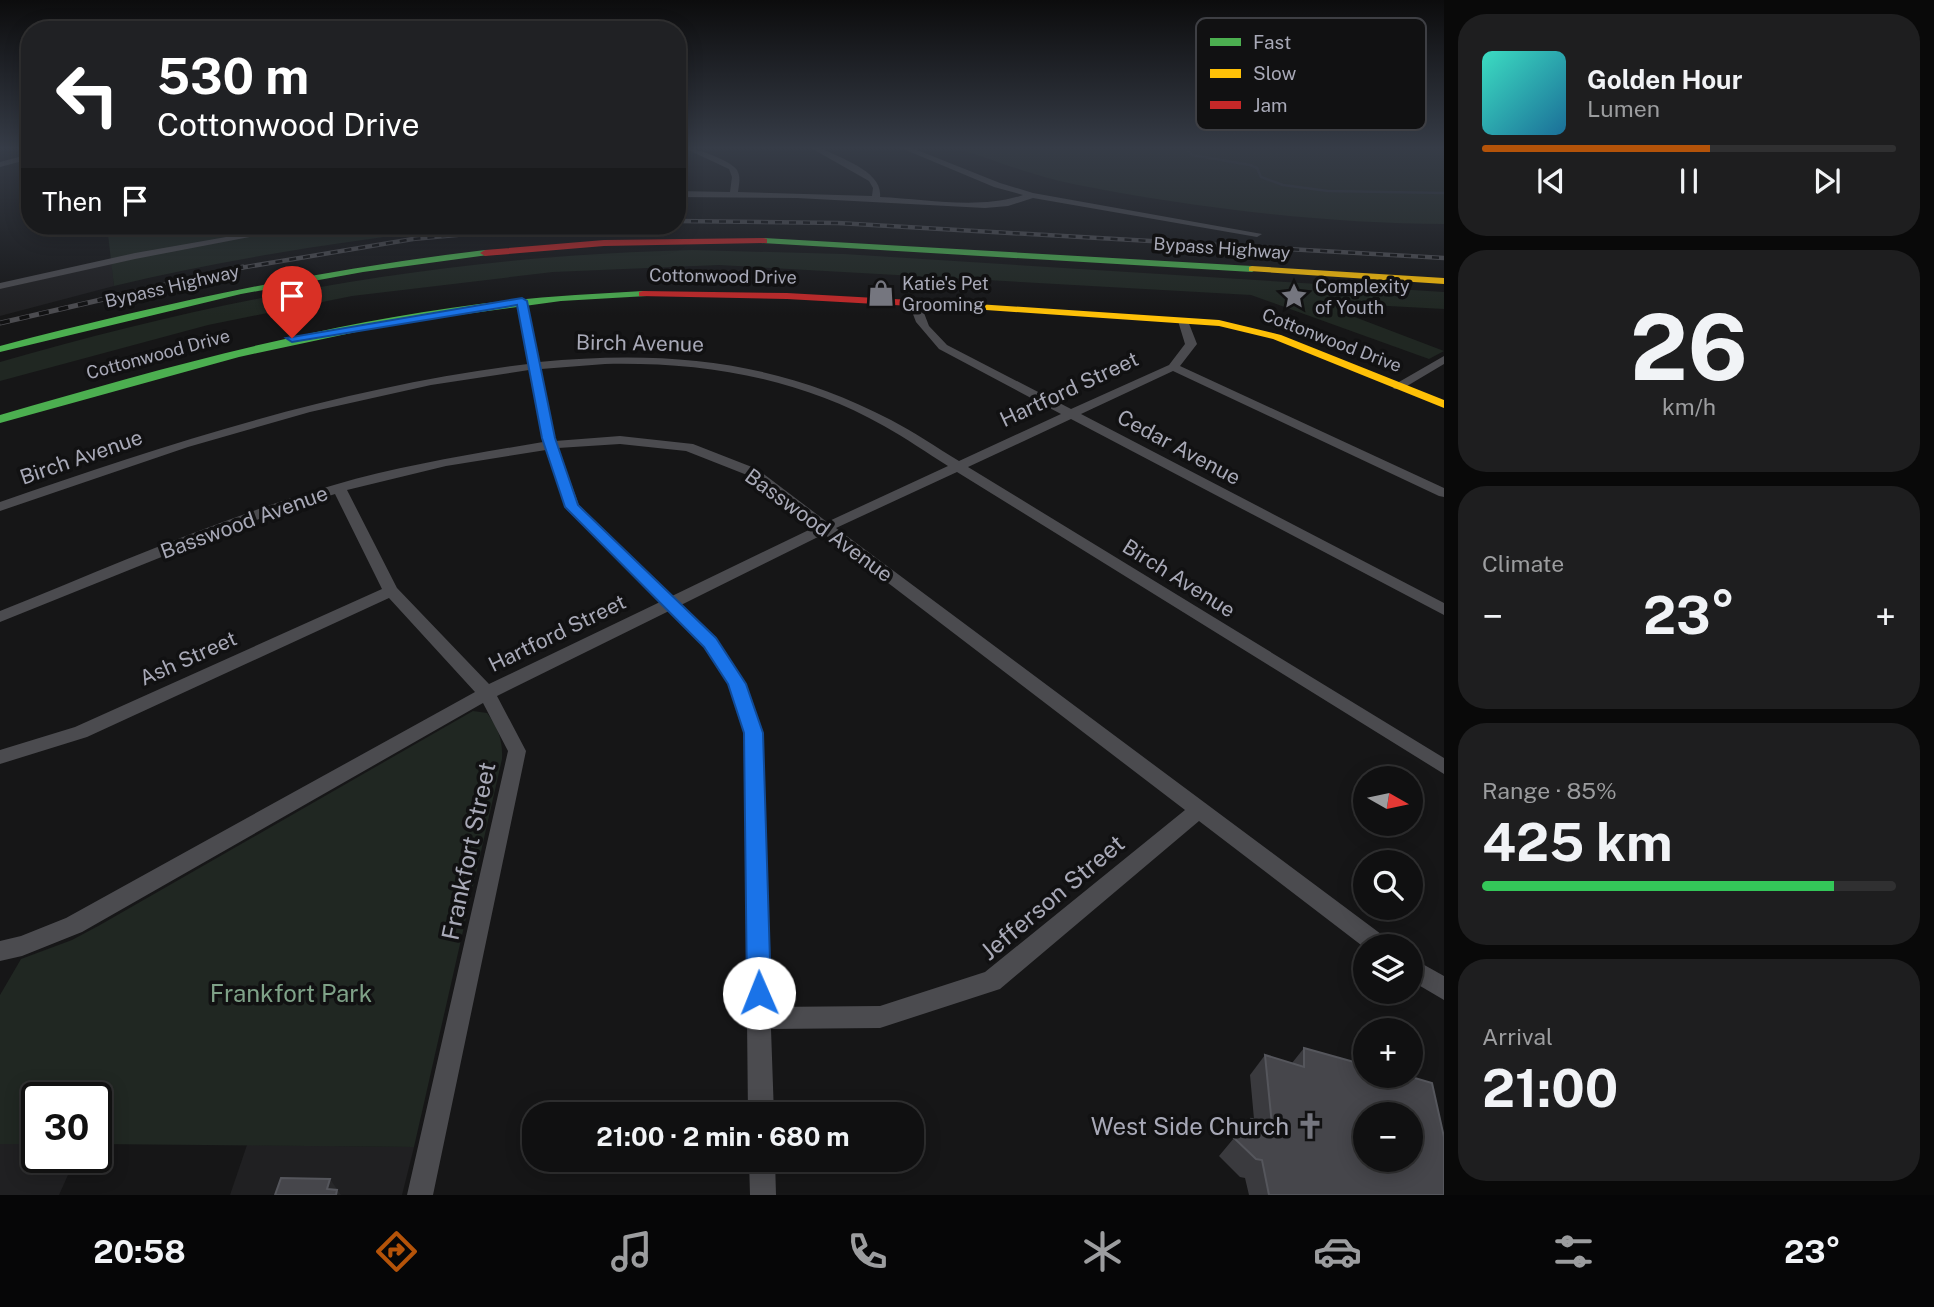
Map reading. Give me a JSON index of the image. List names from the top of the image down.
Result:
{
  "streets": {
    "main road": ["Bypass Highway", "Cottonwood Drive"],
    "street": [
      "Birch Avenue",
      "Hartford Street",
      "Cedar Avenue",
      "Basswood Avenue",
      "Ash Street",
      "Frankfort Street",
      "Jefferson Street"
    ]
  },
  "crossings": [
    ["Cottonwood Drive", "Hartford Street"],
    ["Cottonwood Drive", "Cedar Avenue"],
    ["Birch Avenue", "Hartford Street"],
    ["Hartford Street", "Cedar Avenue"],
    ["Hartford Street", "Basswood Avenue"],
    ["Hartford Street", "Frankfort Street"],
    ["Basswood Avenue", "Frankfort Street"],
    ["Basswood Avenue", "Jefferson Street"],
    ["Ash Street", "Frankfort Street"]
  ],
  "parks": ["Frankfort Park"],
  "places": {
    "shop": ["Katie's Pet Grooming"],
    "place": ["Complexity of Youth"],
    "church": ["West Side Church"]
  },
  "legend": ["Fast", "Slow", "Jam"],
  "north": "right",
  "page": {
    "turn": ["530 m", "Cottonwood Drive"],
    "song": ["Golden Hour", "Lumen"],
    "then": "Then",
    "tile": [
      ["26", "km/h"],
      "Climate",
      ["Range · 85%", "425 km"],
      ["Arrival", "21:00"]
    ],
    "heat": ["−", "23°", "+"],
    "map_buttons": ["+", "−"],
    "limit": "30",
    "trip": "21:00 · 2 min · 680 m",
    "tabs": ["20:58", "23°"]
  }
}
